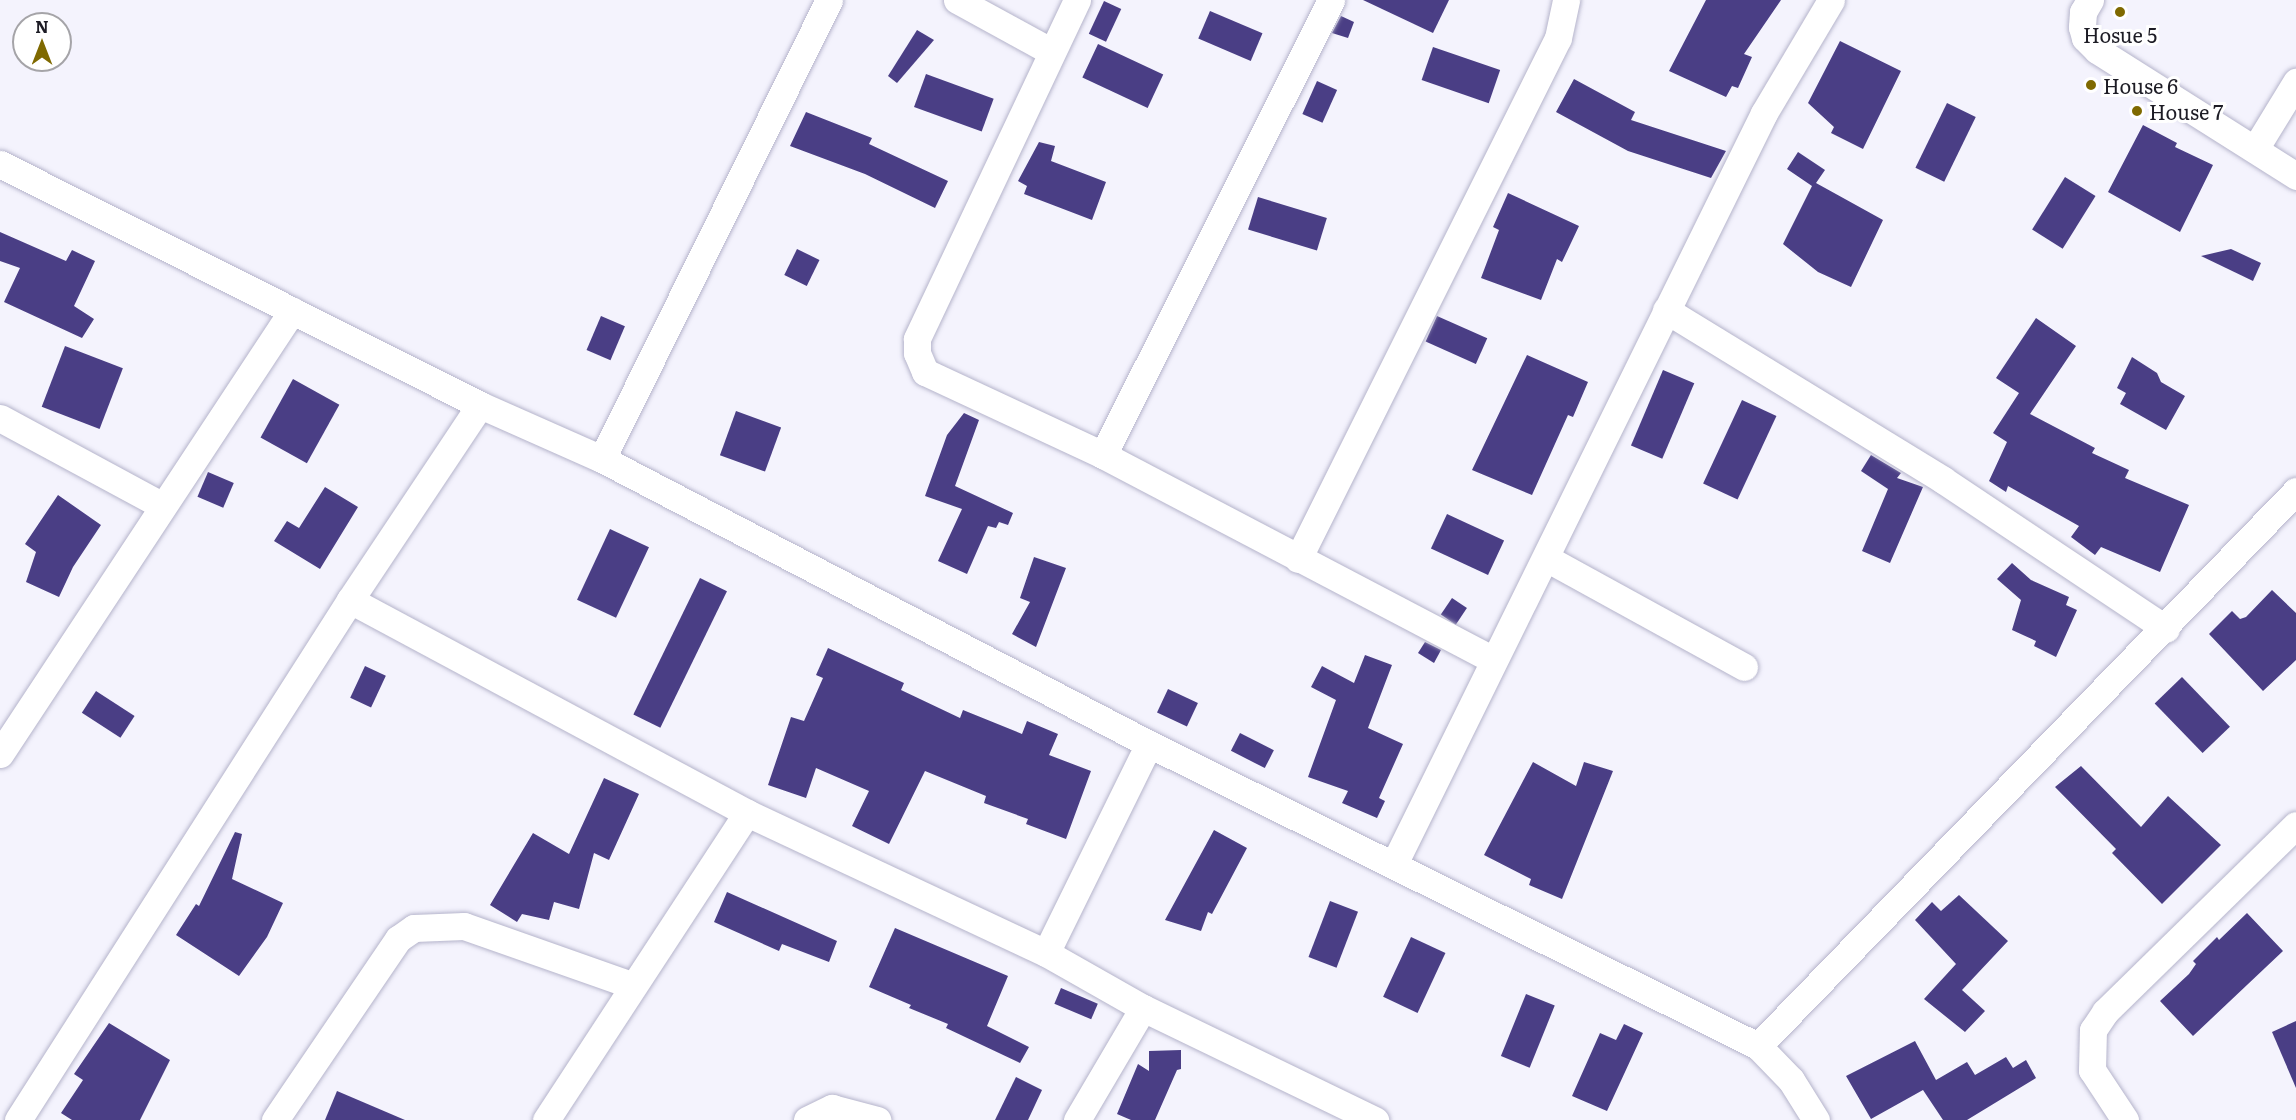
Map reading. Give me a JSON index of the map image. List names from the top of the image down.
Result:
{
  "places": ["Hosue 5", "House 6", "House 7"],
  "north": "top"
}
